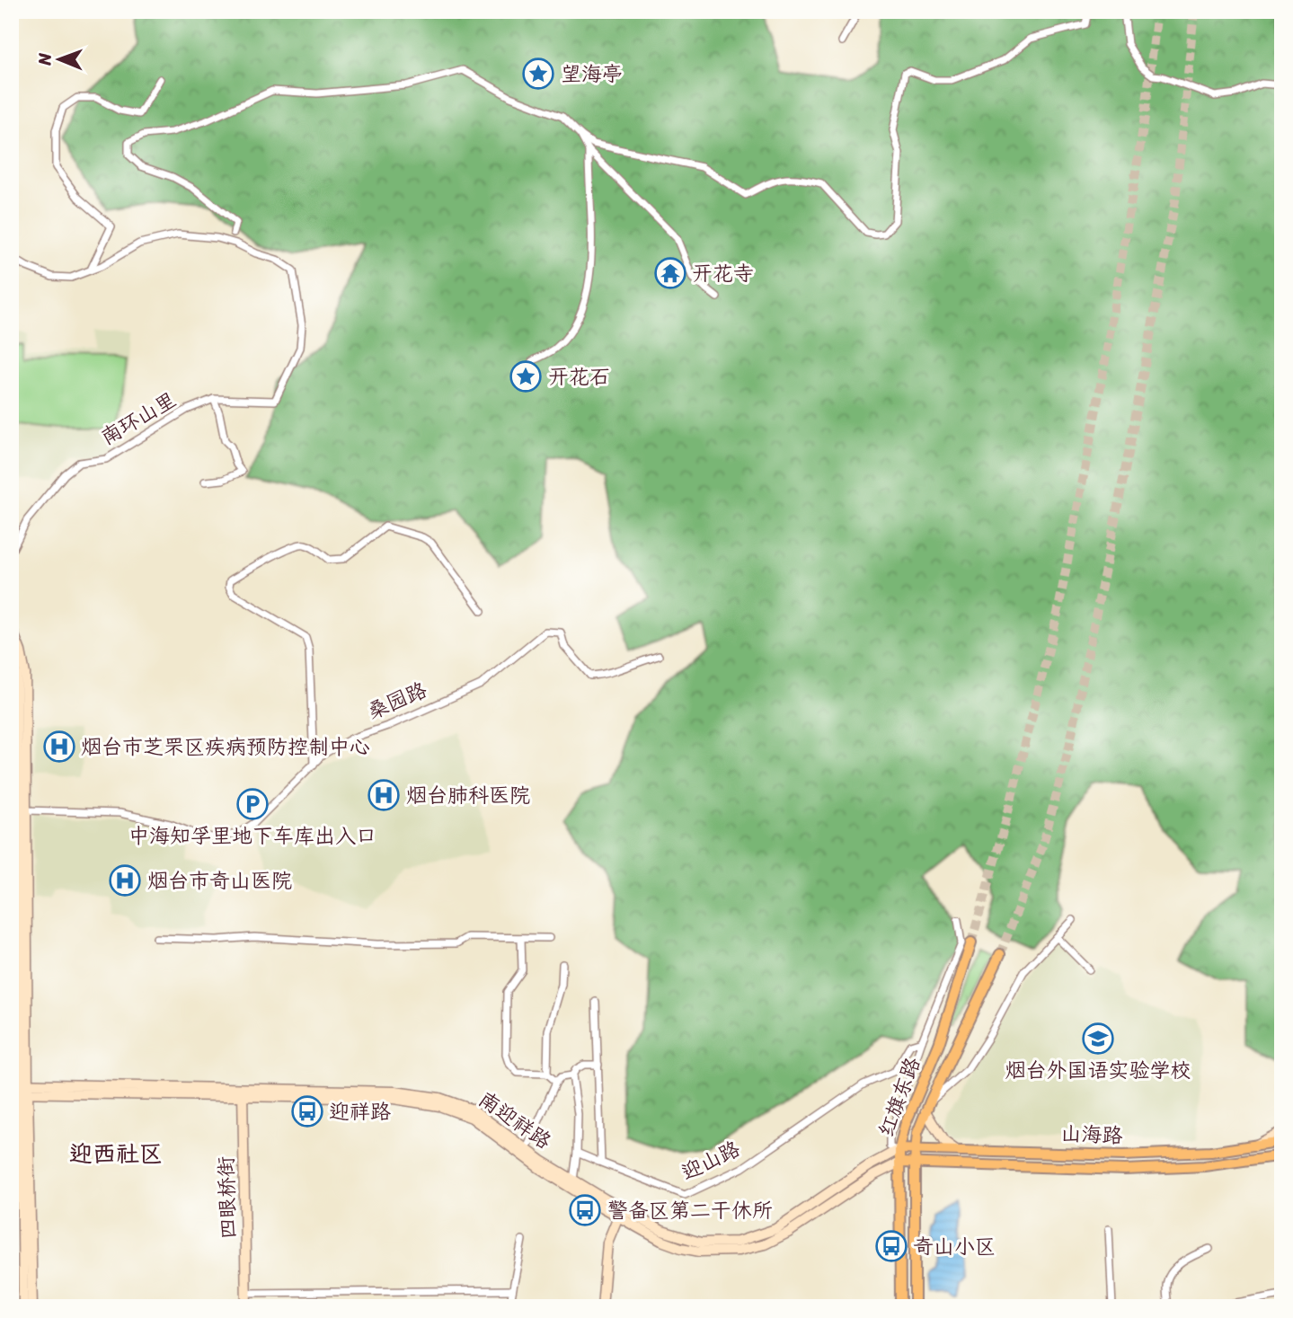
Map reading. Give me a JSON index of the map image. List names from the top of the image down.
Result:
{
  "streets": {
    "main road": [
      "红旗东路",
      "南迎祥路",
      "山海路",
      "四眼桥街"
    ],
    "street": ["南环山里", "桑园路", "迎山路"]
  },
  "crossings": [
    ["红旗东路", "南迎祥路"],
    ["红旗东路", "山海路"],
    ["南迎祥路", "山海路"],
    ["南迎祥路", "四眼桥街"]
  ],
  "districts": ["迎西社区"],
  "places": {
    "place": ["望海亭", "开花石"],
    "temple": ["开花寺"],
    "hospital": ["烟台市芝罘区疾病预防控制中心", "烟台肺科医院", "烟台市奇山医院"],
    "parking": ["中海知孚里地下车库出入口"],
    "school or university": ["烟台外国语实验学校"],
    "bus stop": ["迎祥路", "警备区第二干休所", "奇山小区"]
  },
  "north": "left"
}
